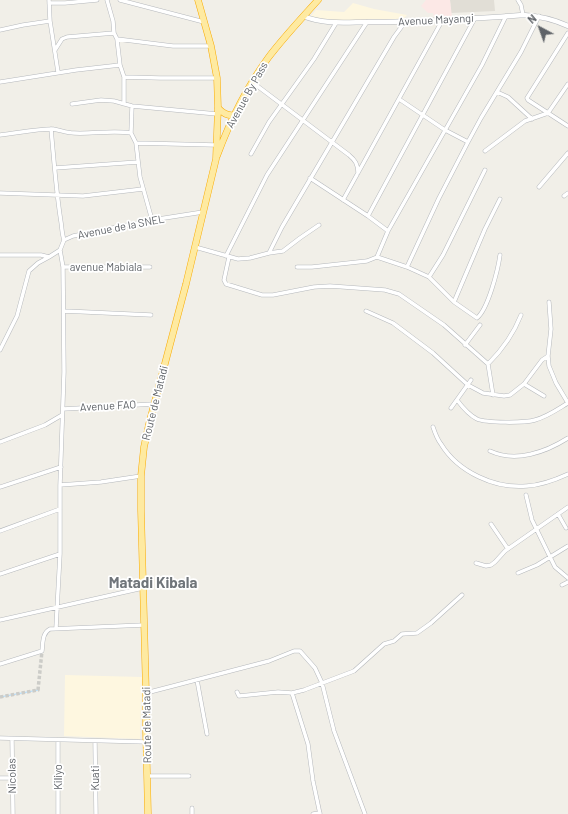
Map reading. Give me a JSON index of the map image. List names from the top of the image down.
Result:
{
  "streets": {
    "highway": ["Avenue By Pass", "Route de Matadi"],
    "street": [
      "Avenue Mayangi",
      "Avenue de la SNEL",
      "avenue Mabiala",
      "Avenue FAO",
      "Nicolas",
      "Kiliyo",
      "Kuati"
    ]
  },
  "crossings": [
    ["Avenue Mayangi", "Avenue By Pass"],
    ["Avenue By Pass", "Route de Matadi"],
    ["Avenue de la SNEL", "Route de Matadi"],
    ["Route de Matadi", "Avenue FAO"]
  ],
  "districts": ["Matadi Kibala"],
  "north": "top left"
}
